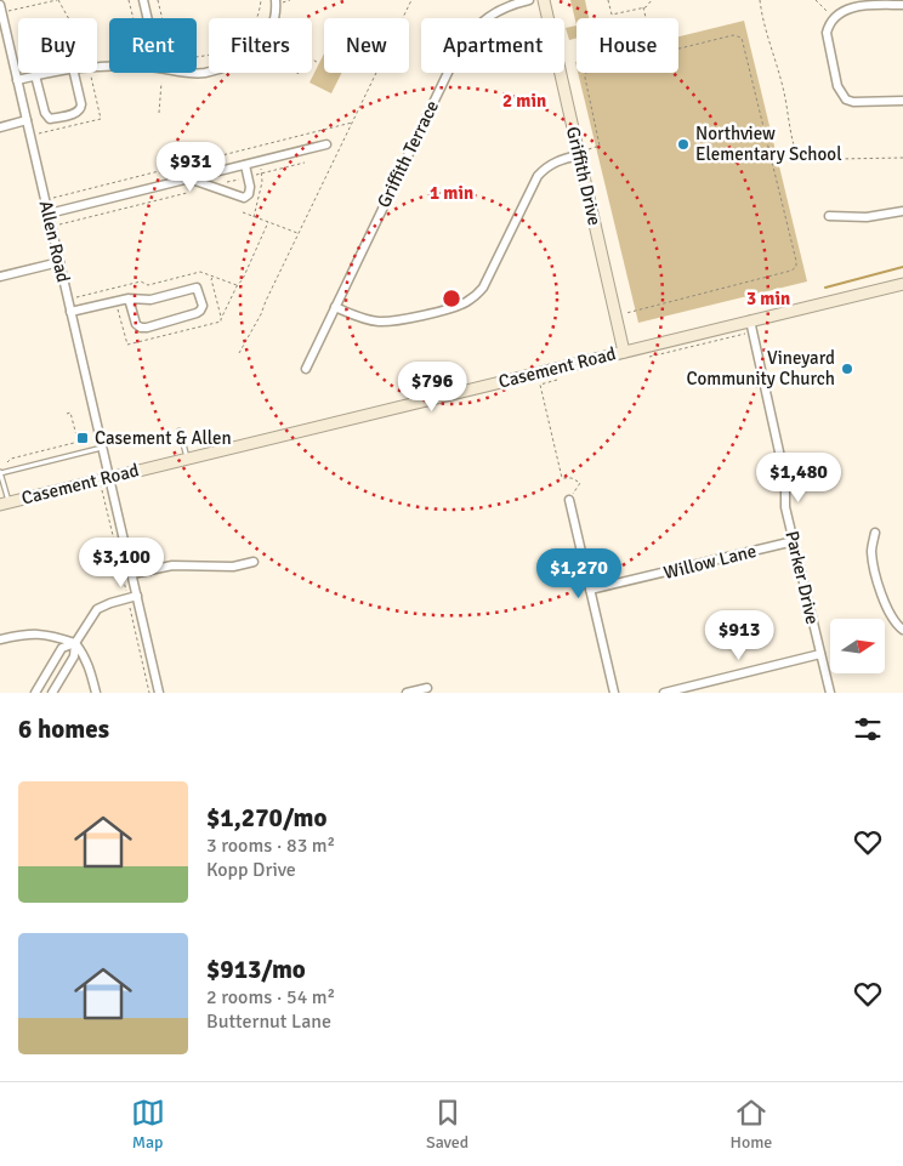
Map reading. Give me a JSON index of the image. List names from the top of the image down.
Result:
{
  "streets": {
    "street": [
      "Griffith Terrace",
      "Griffith Drive",
      "Allen Road",
      "Casement Road",
      "Willow Lane",
      "Parker Drive"
    ]
  },
  "crossings": [
    ["Griffith Drive", "Casement Road"],
    ["Allen Road", "Casement Road"],
    ["Casement Road", "Parker Drive"],
    ["Willow Lane", "Parker Drive"]
  ],
  "places": {
    "other": ["Northview Elementary School", "Vineyard Community Church"],
    "transit": ["Casement & Allen"]
  },
  "north": "right",
  "page": {
    "chip": [
      "Buy",
      "Rent",
      "Filters",
      "New",
      "Apartment",
      "House"
    ],
    "price": [
      "$931",
      "$796",
      "$1,480",
      "$3,100",
      "$1,270",
      "$913"
    ],
    "heading": "6 homes",
    "list": [
      {
        "name": "$1,270/mo",
        "note": "3 rooms · 83 m² · Kopp Drive"
      },
      {
        "name": "$913/mo",
        "note": "2 rooms · 54 m² · Butternut Lane"
      }
    ],
    "tabs": ["Map", "Saved", "Home"]
  },
  "rings": ["2 min", "1 min", "3 min"]
}
